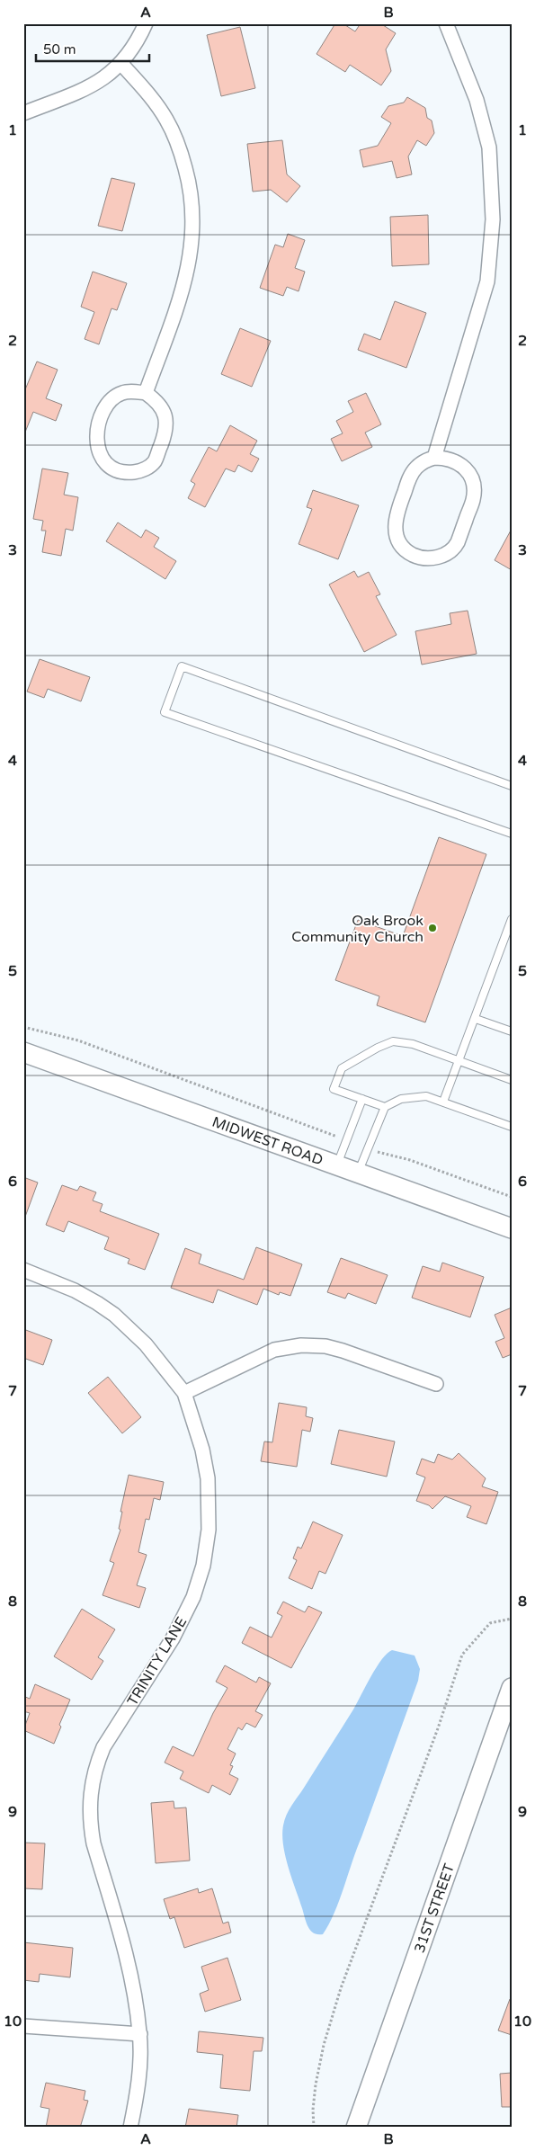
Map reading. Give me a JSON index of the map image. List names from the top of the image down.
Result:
{
  "streets": {
    "main road": ["MIDWEST ROAD", "31ST STREET"],
    "street": ["TRINITY LANE"]
  },
  "places": ["Oak Brook Community Church"],
  "scale_bar": "50 m",
  "grid": {
    "columns": ["A", "B"],
    "rows": [
      "1",
      "2",
      "3",
      "4",
      "5",
      "6",
      "7",
      "8",
      "9",
      "10"
    ]
  }
}
